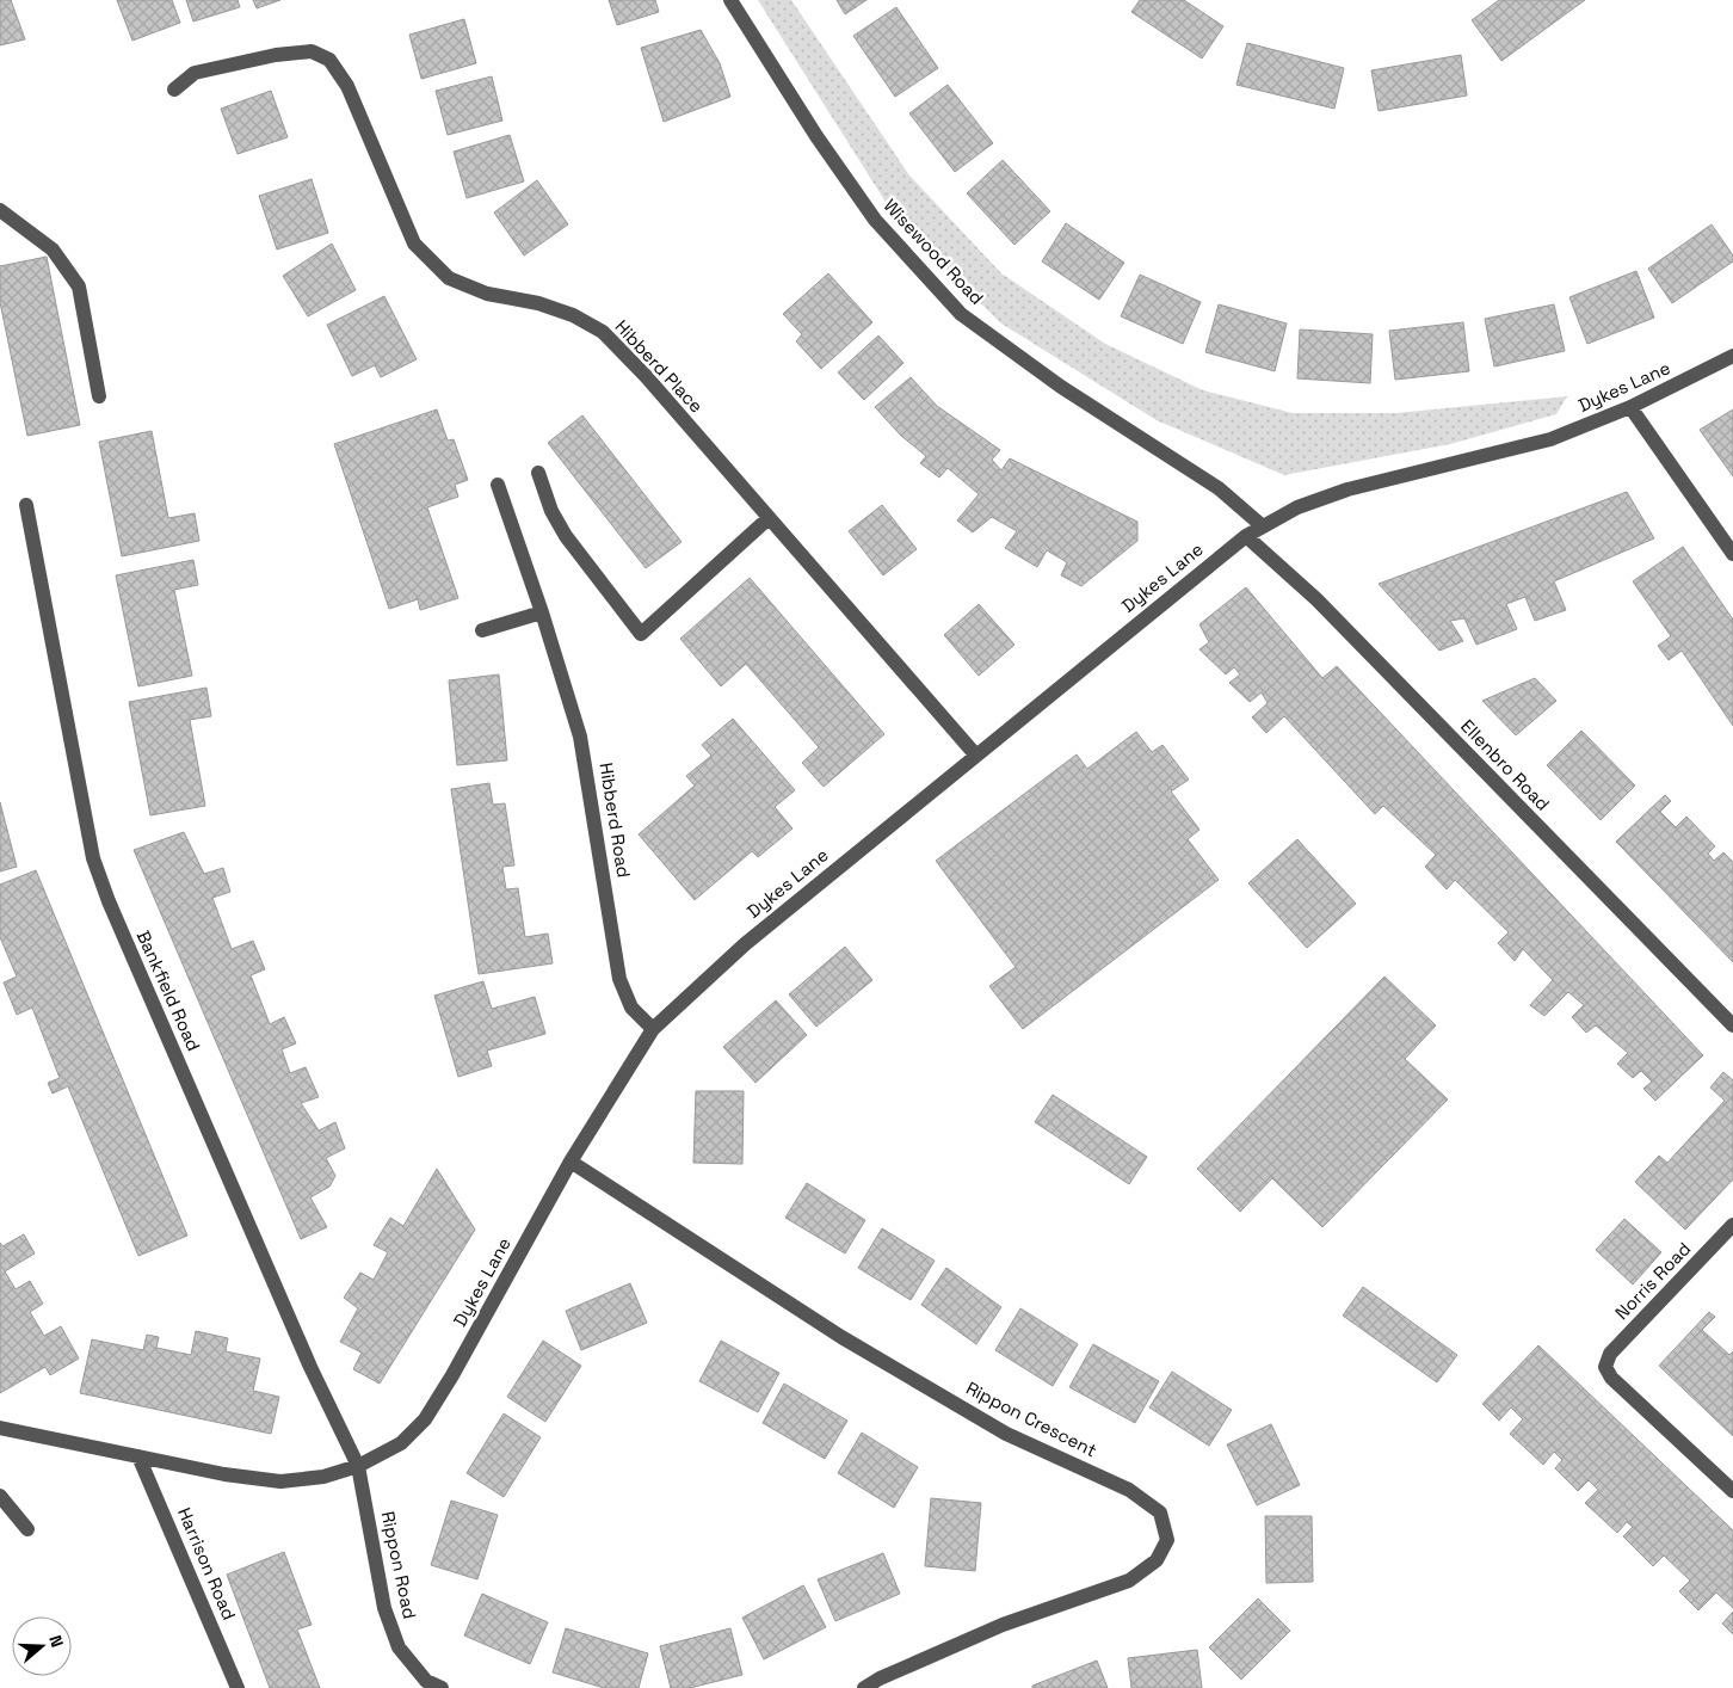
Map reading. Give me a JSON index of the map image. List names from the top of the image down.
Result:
{
  "streets": {
    "street": [
      "Wisewood Road",
      "Hibberd Place",
      "Dykes Lane",
      "Ellenbro Road",
      "Hibberd Road",
      "Bankfield Road",
      "Norris Road",
      "Rippon Crescent",
      "Harrison Road",
      "Rippon Road"
    ]
  },
  "crossings": [
    ["Wisewood Road", "Dykes Lane"],
    ["Hibberd Place", "Dykes Lane"],
    ["Dykes Lane", "Ellenbro Road"],
    ["Dykes Lane", "Hibberd Road"],
    ["Dykes Lane", "Bankfield Road"],
    ["Dykes Lane", "Rippon Crescent"],
    ["Dykes Lane", "Harrison Road"],
    ["Dykes Lane", "Rippon Road"],
    ["Bankfield Road", "Rippon Road"]
  ],
  "north": "right"
}
